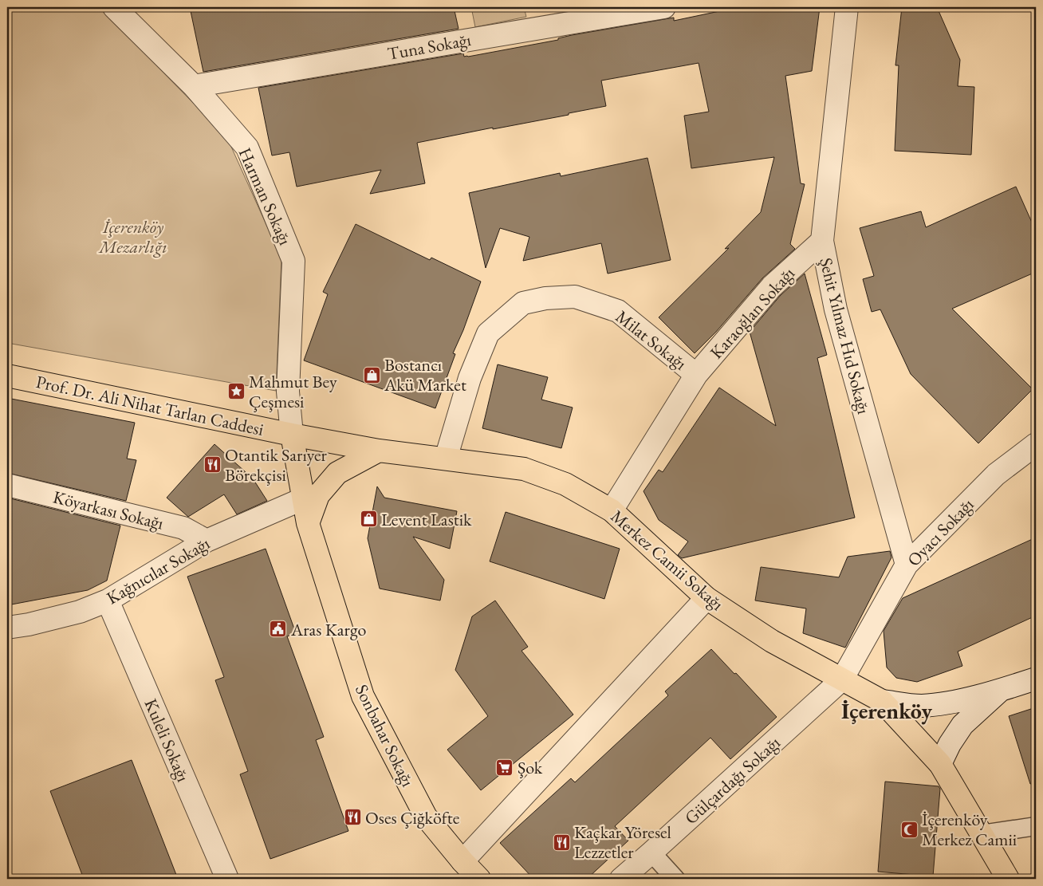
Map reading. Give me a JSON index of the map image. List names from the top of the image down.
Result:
{
  "streets": {
    "main road": ["Prof. Dr. Ali Nihat Tarlan Caddesi", "Merkez Camii Sokağı", "Sonbahar Sokağı"],
    "street": [
      "Tuna Sokağı",
      "Harman Sokağı",
      "Karaoğlan Sokağı",
      "Şehit Yılmaz Hıd Sokağı",
      "Milat Sokağı",
      "Köyarkası Sokağı",
      "Oyacı Sokağı",
      "Kağnıcılar Sokağı",
      "Kuleli Sokağı",
      "Gülçardağı Sokağı"
    ]
  },
  "crossings": [
    ["Tuna Sokağı", "Harman Sokağı"],
    ["Harman Sokağı", "Prof. Dr. Ali Nihat Tarlan Caddesi"],
    ["Harman Sokağı", "Merkez Camii Sokağı"],
    ["Harman Sokağı", "Sonbahar Sokağı"],
    ["Karaoğlan Sokağı", "Şehit Yılmaz Hıd Sokağı"],
    ["Karaoğlan Sokağı", "Milat Sokağı"],
    ["Karaoğlan Sokağı", "Merkez Camii Sokağı"],
    ["Şehit Yılmaz Hıd Sokağı", "Oyacı Sokağı"],
    ["Milat Sokağı", "Merkez Camii Sokağı"],
    ["Prof. Dr. Ali Nihat Tarlan Caddesi", "Merkez Camii Sokağı"],
    ["Prof. Dr. Ali Nihat Tarlan Caddesi", "Sonbahar Sokağı"],
    ["Köyarkası Sokağı", "Kağnıcılar Sokağı"],
    ["Oyacı Sokağı", "Merkez Camii Sokağı"],
    ["Oyacı Sokağı", "Gülçardağı Sokağı"],
    ["Merkez Camii Sokağı", "Sonbahar Sokağı"],
    ["Merkez Camii Sokağı", "Gülçardağı Sokağı"],
    ["Kağnıcılar Sokağı", "Sonbahar Sokağı"],
    ["Kağnıcılar Sokağı", "Kuleli Sokağı"]
  ],
  "districts": ["İçerenköy"],
  "parks": ["İçerenköy Mezarlığı"],
  "places": {
    "shop": ["Bostancı Akü Market", "Levent Lastik"],
    "place": ["Mahmut Bey Çeşmesi"],
    "restaurant": ["Otantik Sarıyer Börekçisi", "Oses Çiğköfte", "Kaçkar Yöresel Lezzetler"],
    "public building": ["Aras Kargo"],
    "supermarket": ["Şok"],
    "mosque": ["İçerenköy Merkez Camii"]
  }
}
